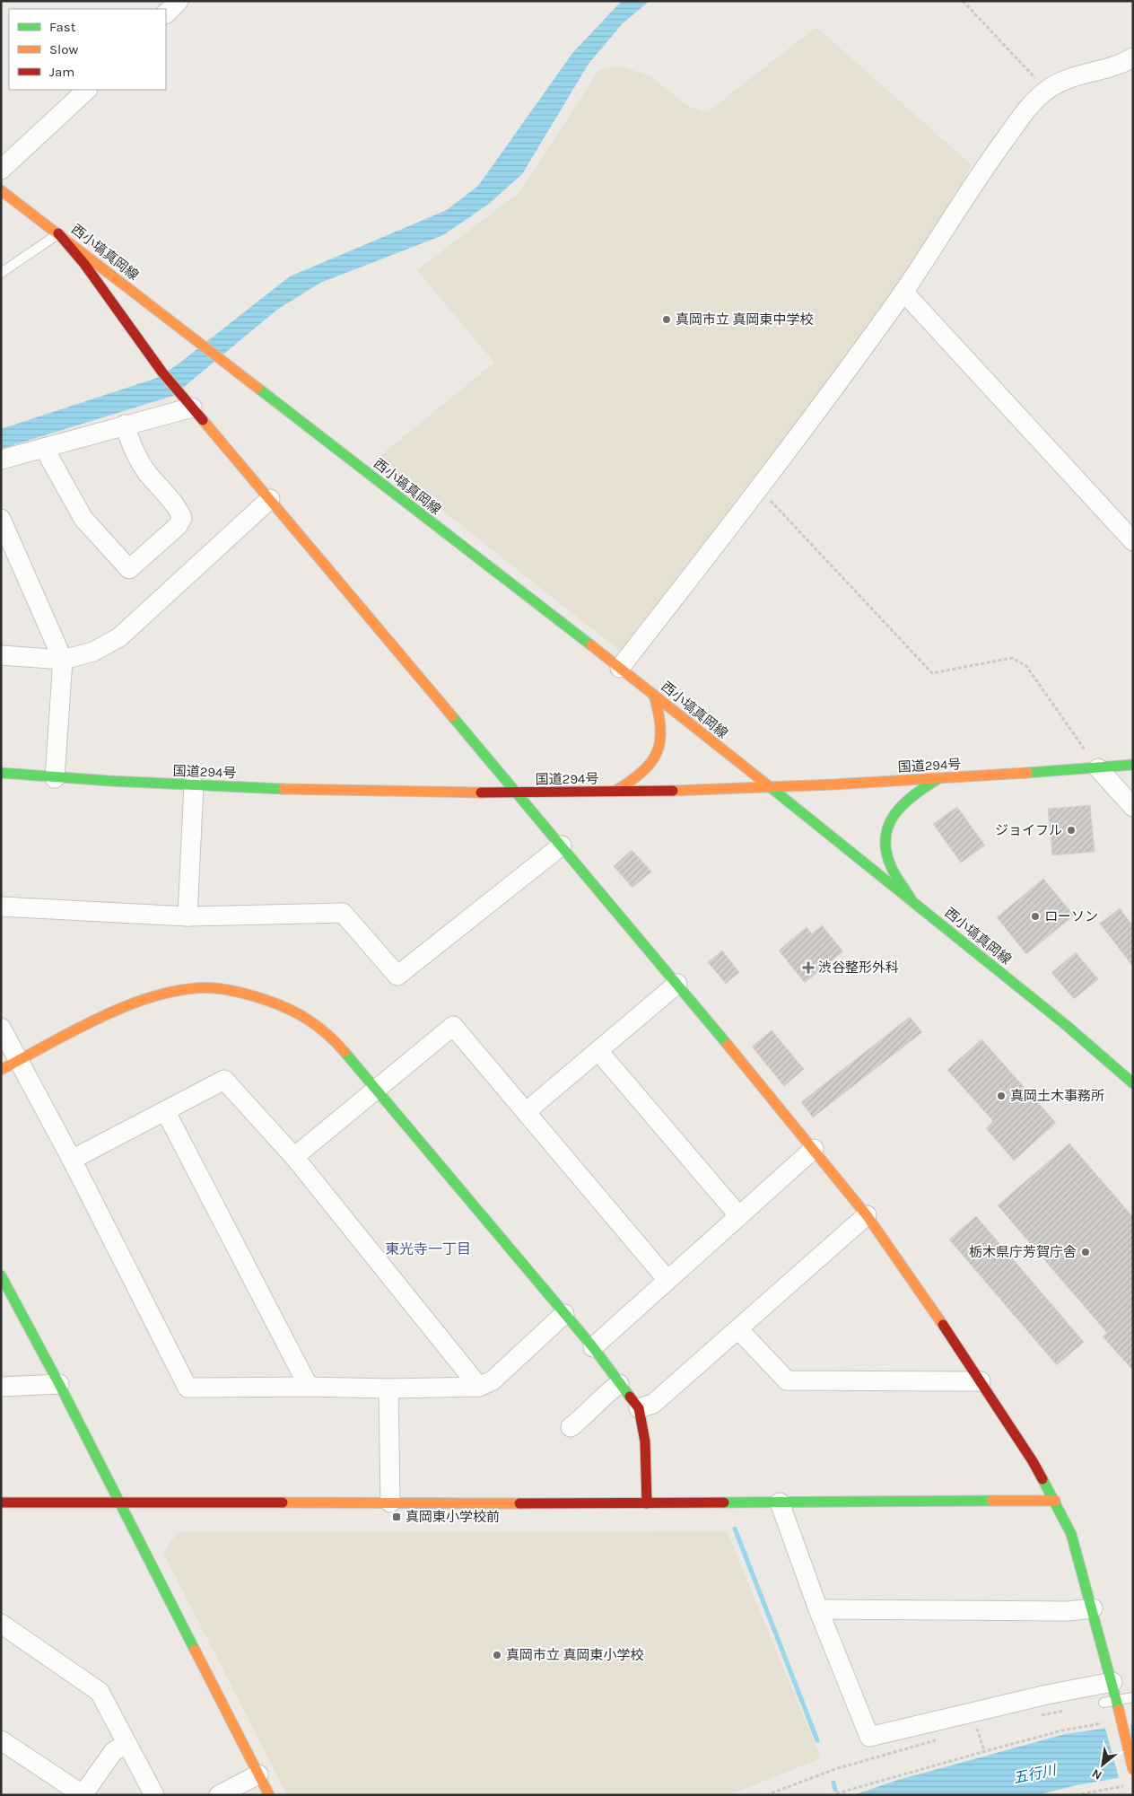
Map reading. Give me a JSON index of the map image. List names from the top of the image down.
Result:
{
  "streets": {
    "main road": ["西小塙真岡線", "国道294号"]
  },
  "crossings": [
    ["西小塙真岡線", "国道294号"]
  ],
  "districts": ["東光寺一丁目"],
  "water": ["五行川"],
  "places": {
    "other": [
      "真岡市立 真岡東中学校",
      "ジョイフル",
      "ローソン",
      "真岡土木事務所",
      "栃木県庁芳賀庁舎",
      "真岡市立 真岡東小学校"
    ],
    "health": ["渋谷整形外科"],
    "transit": ["真岡東小学校前"]
  },
  "legend": ["Fast", "Slow", "Jam"],
  "north": "bottom left"
}
